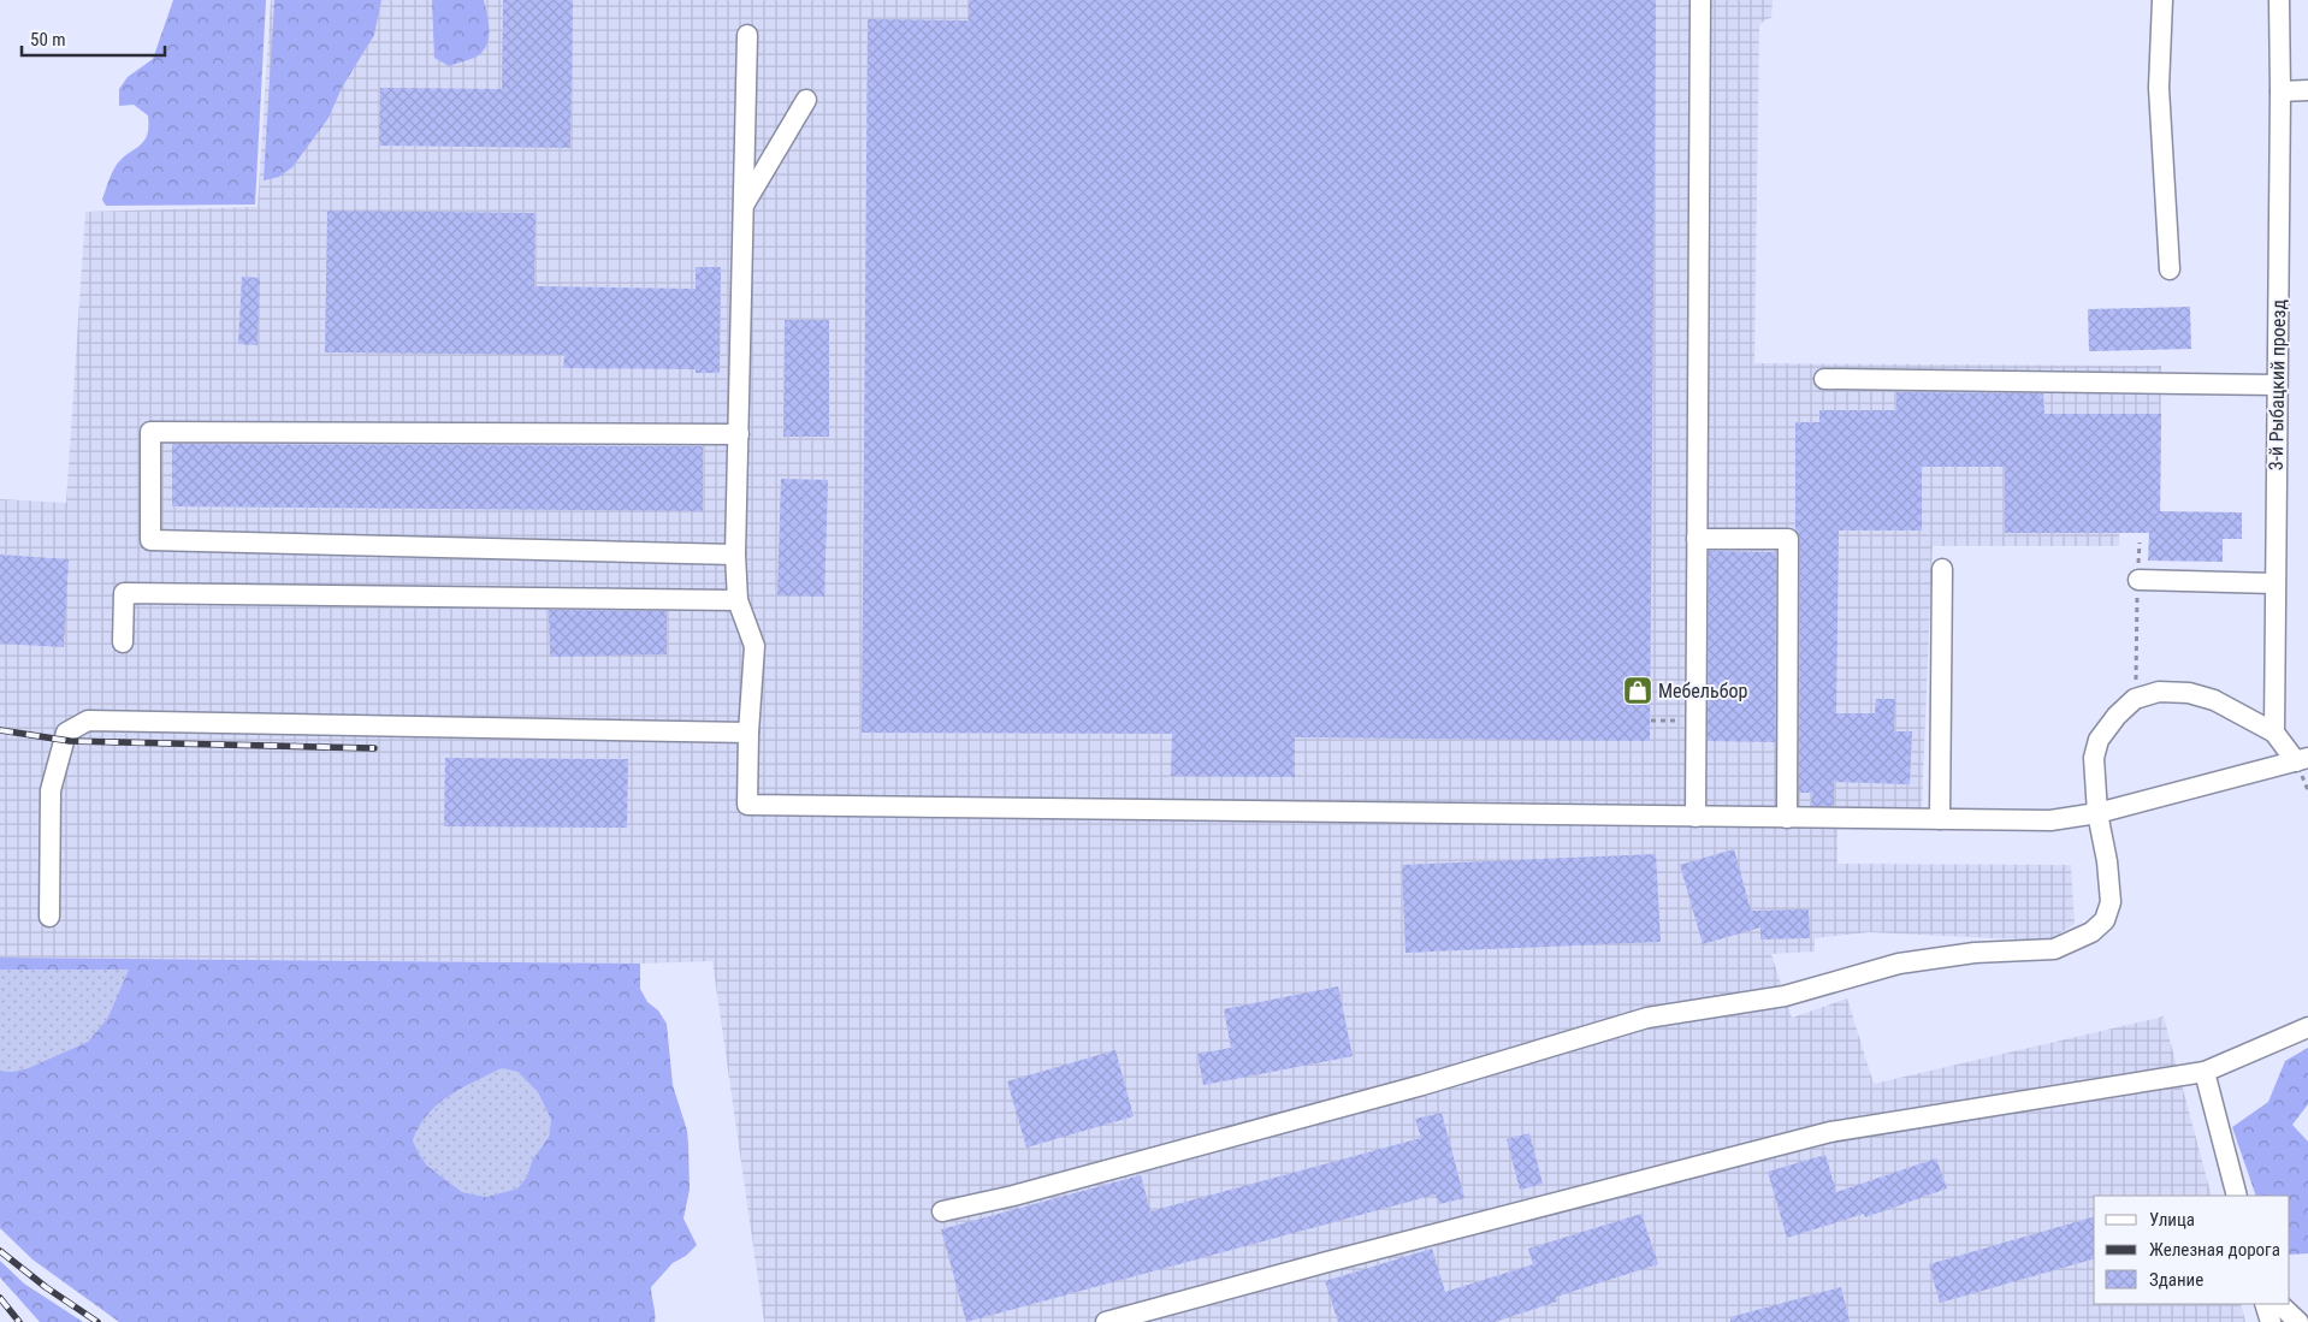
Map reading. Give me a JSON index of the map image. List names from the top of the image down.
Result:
{
  "streets": {
    "street": ["3-й Рыбацкий проезд"]
  },
  "places": {
    "shop": ["Мебельбор"]
  },
  "legend": ["Улица", "Железная дорога", "Здание"],
  "scale_bar": "50 m"
}
